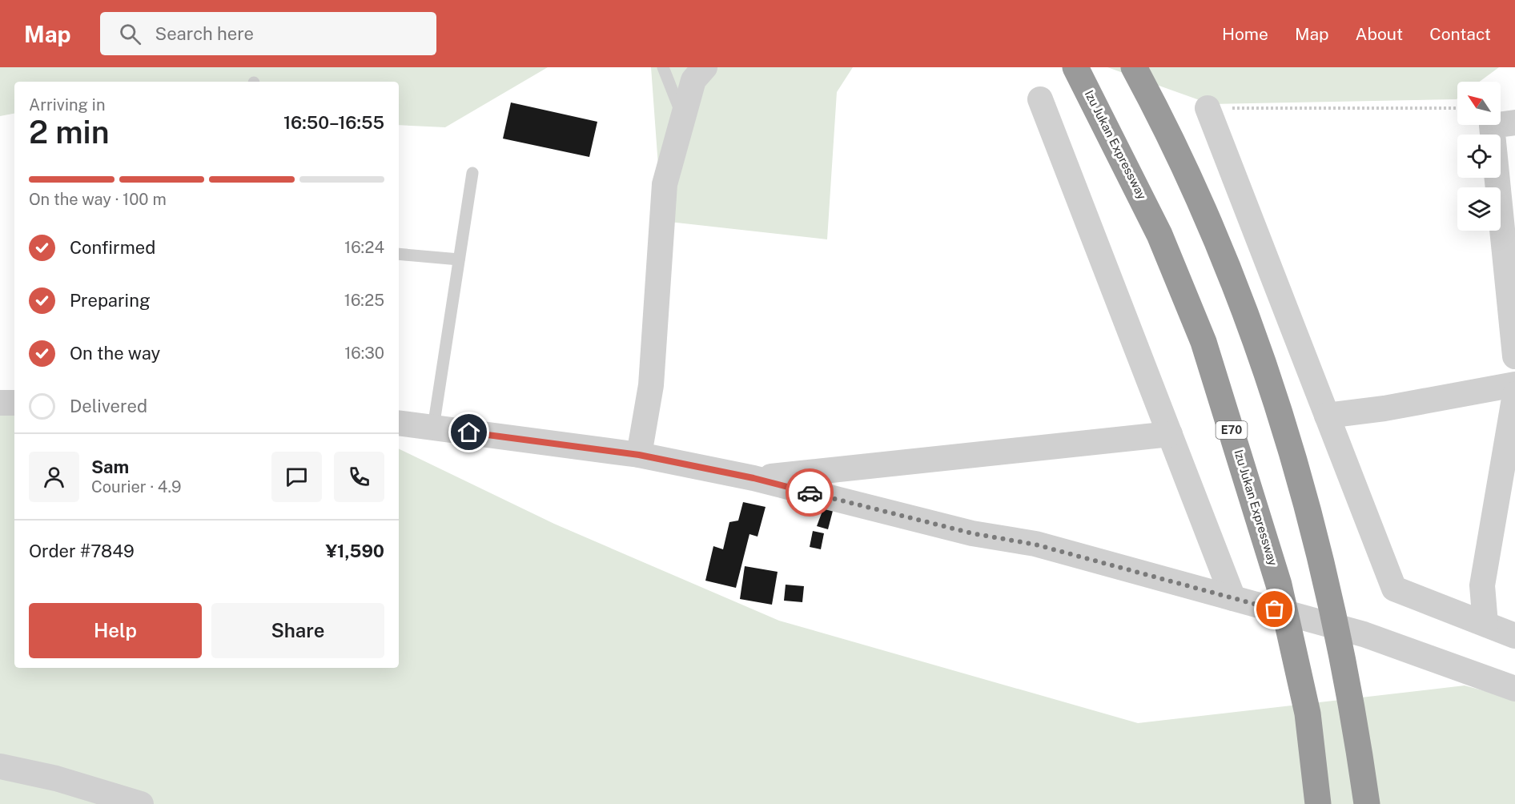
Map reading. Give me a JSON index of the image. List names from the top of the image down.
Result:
{
  "streets": {
    "highway": ["Izu Jukan Expressway", "E70"]
  },
  "north": "top left",
  "page": {
    "header": "Map",
    "search": "Search here",
    "nav": [
      "Home",
      "Map",
      "About",
      "Contact"
    ],
    "heading": ["2 min", "Arriving in", "16:50–16:55"],
    "panel": [
      "Sam",
      "Courier · 4.9",
      "Order #7849",
      "¥1,590"
    ],
    "bar": "On the way · 100 m",
    "list": [
      ["Confirmed", "16:24"],
      ["Preparing", "16:25"],
      ["On the way", "16:30"],
      "Delivered"
    ],
    "buttons": ["Help", "Share"]
  }
}
